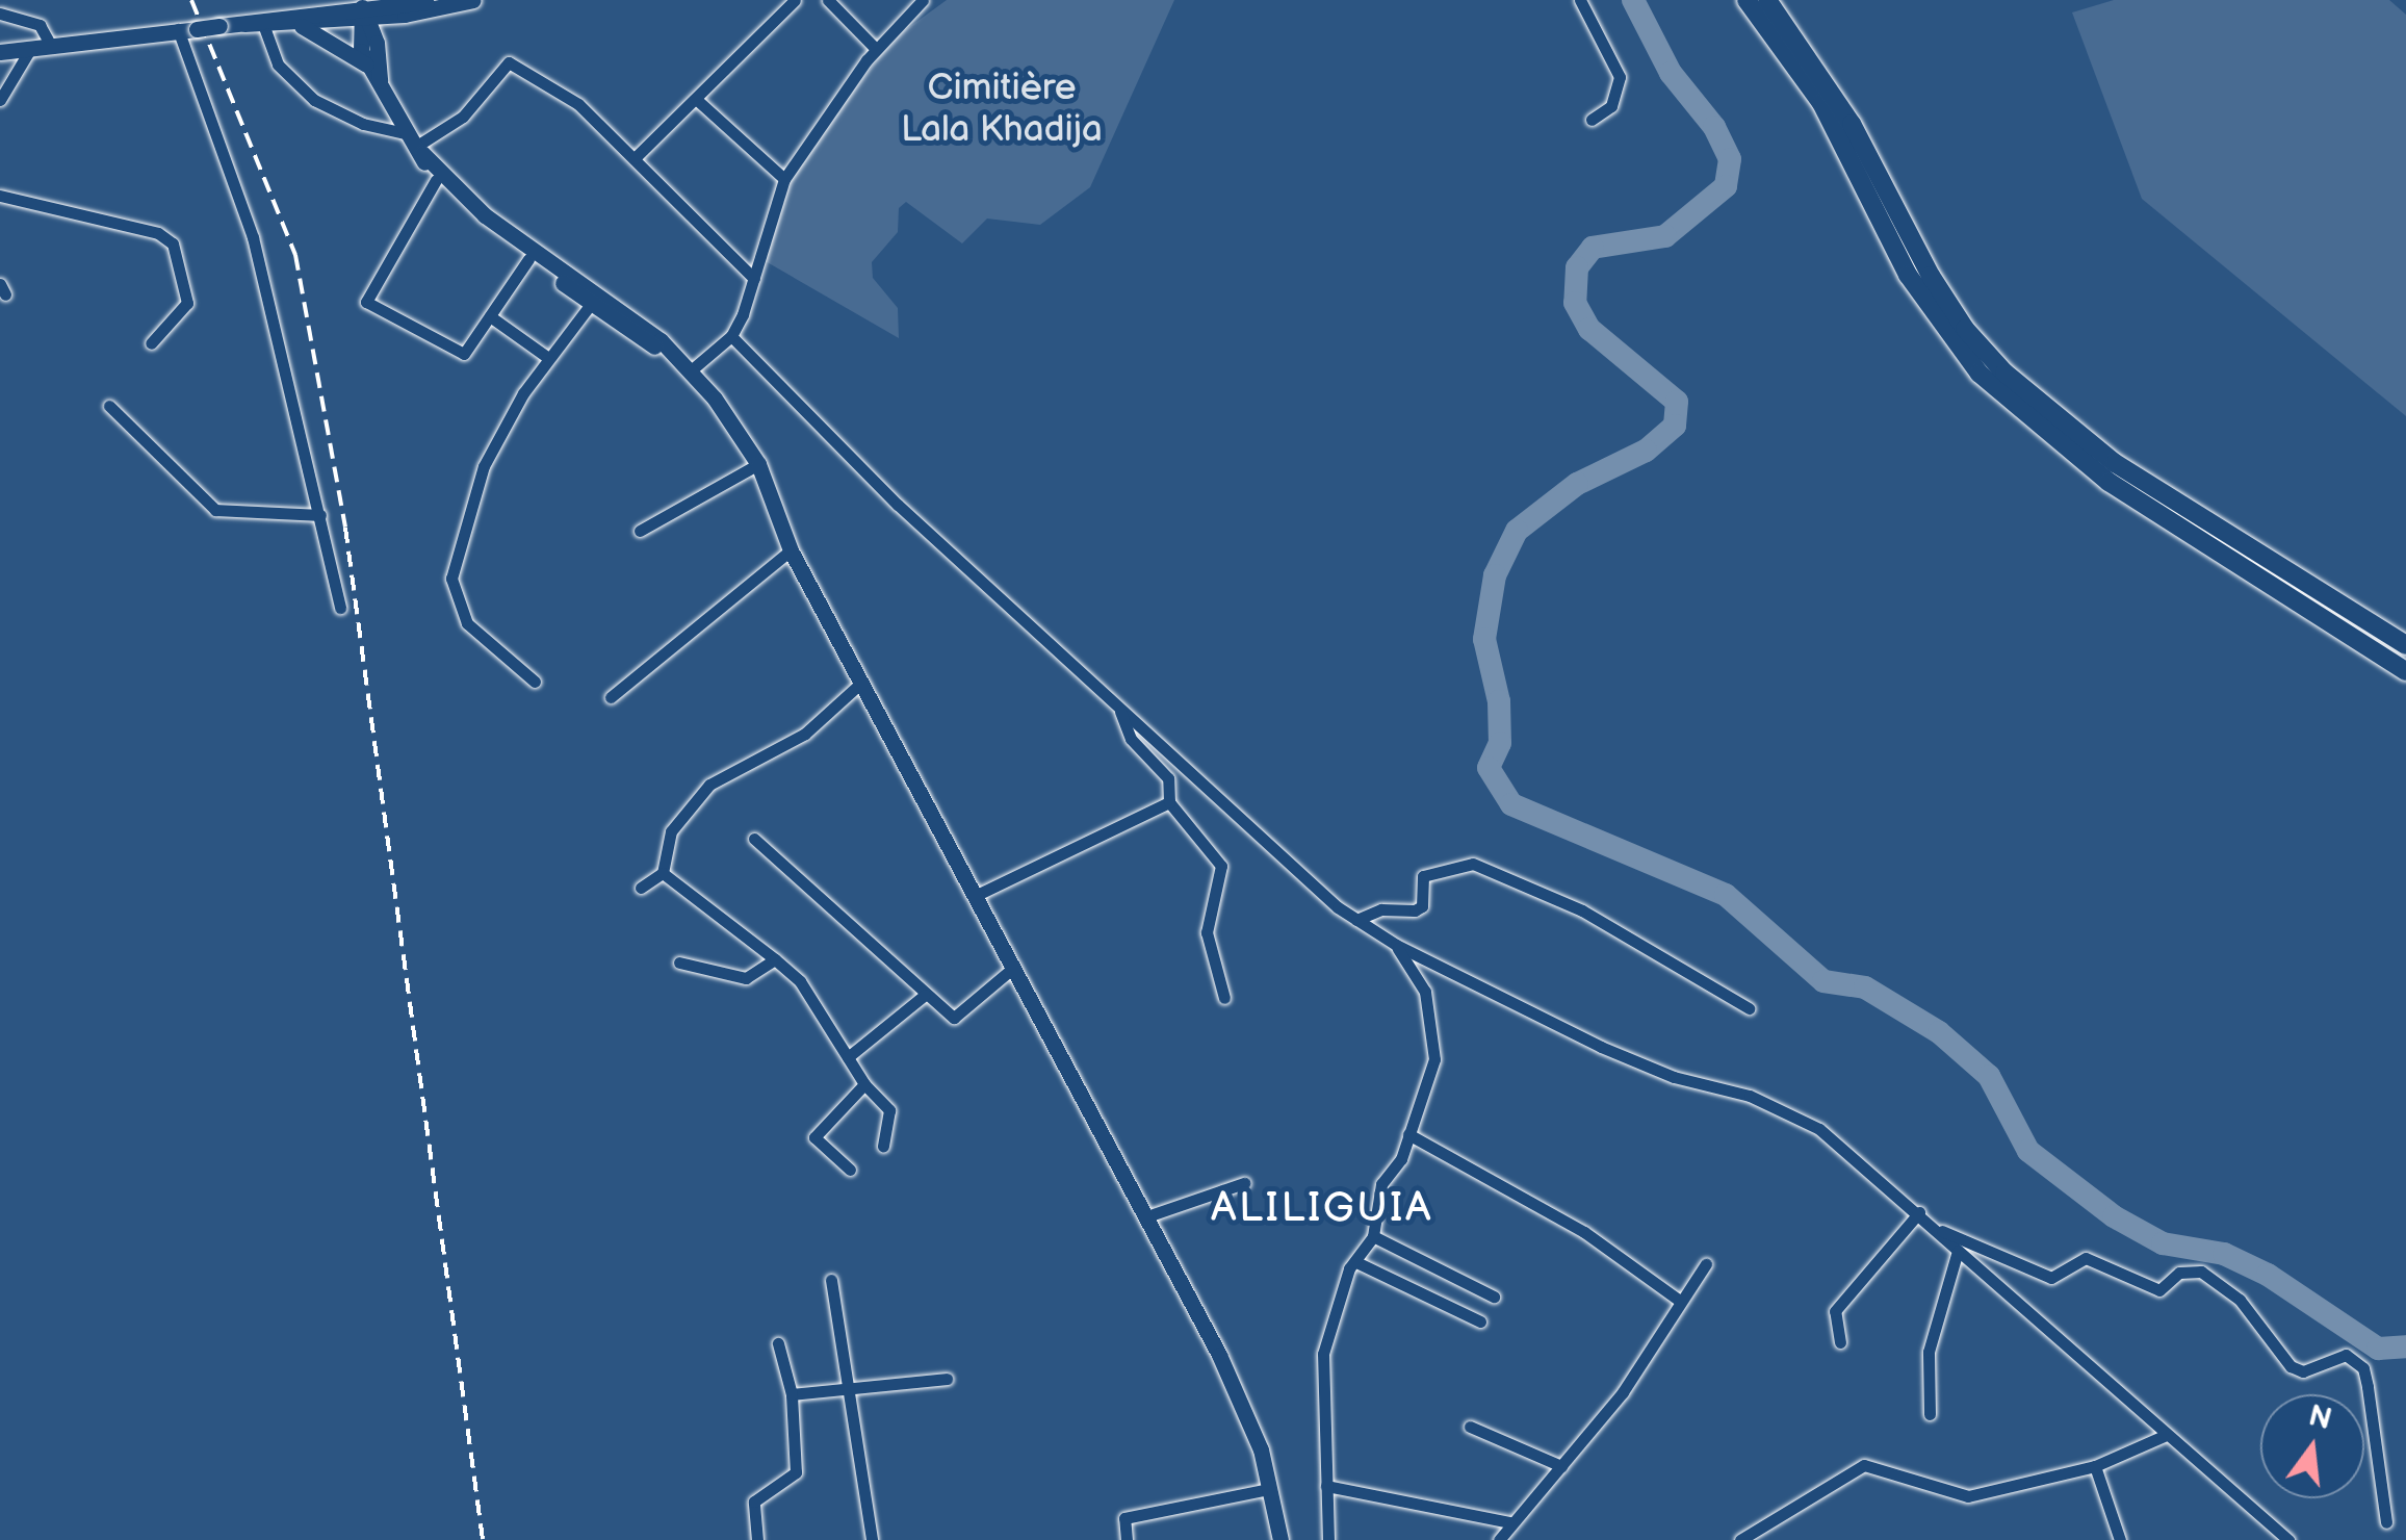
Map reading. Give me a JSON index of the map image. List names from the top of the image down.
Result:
{
  "districts": ["ALILIGUIA"],
  "parks": ["Cimitière Lala Khadija"],
  "north": "top"
}
